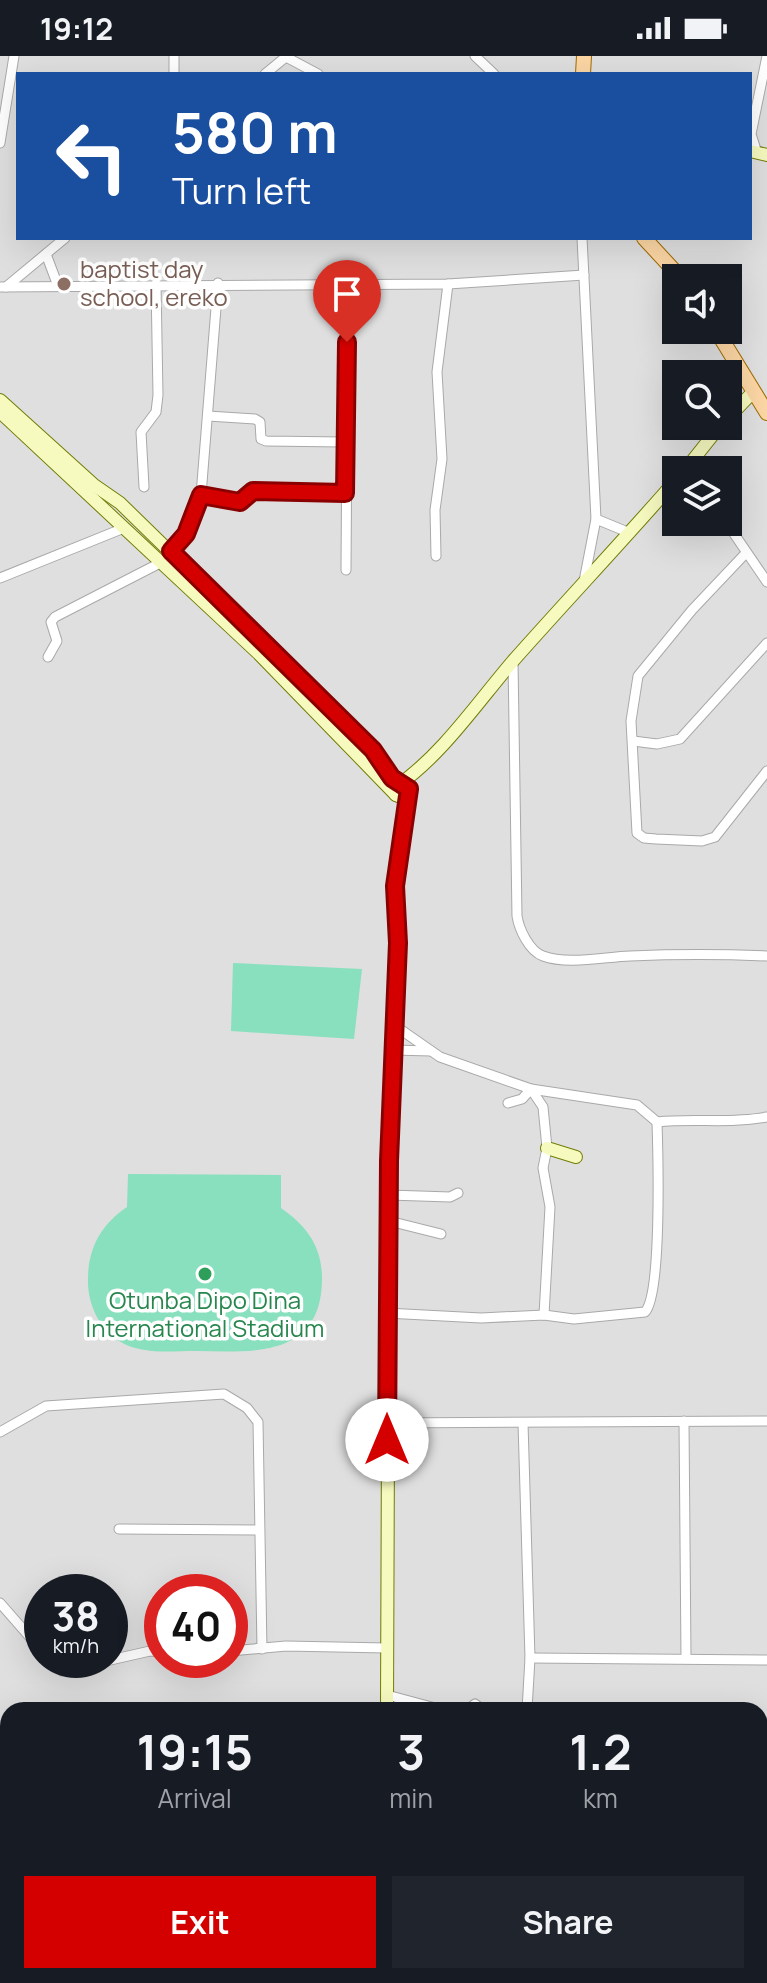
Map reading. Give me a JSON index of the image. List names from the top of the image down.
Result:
{
  "places": ["baptist day school, ereko", "Otunba Dipo Dina International Stadium"],
  "page": {
    "status": "19:12",
    "turn": ["580 m", "Turn left"],
    "speed": "38 km/h",
    "limit": "40",
    "eta": [
      "19:15",
      "Arrival",
      "3",
      "min",
      "1.2",
      "km"
    ],
    "buttons": ["Exit", "Share"]
  }
}
